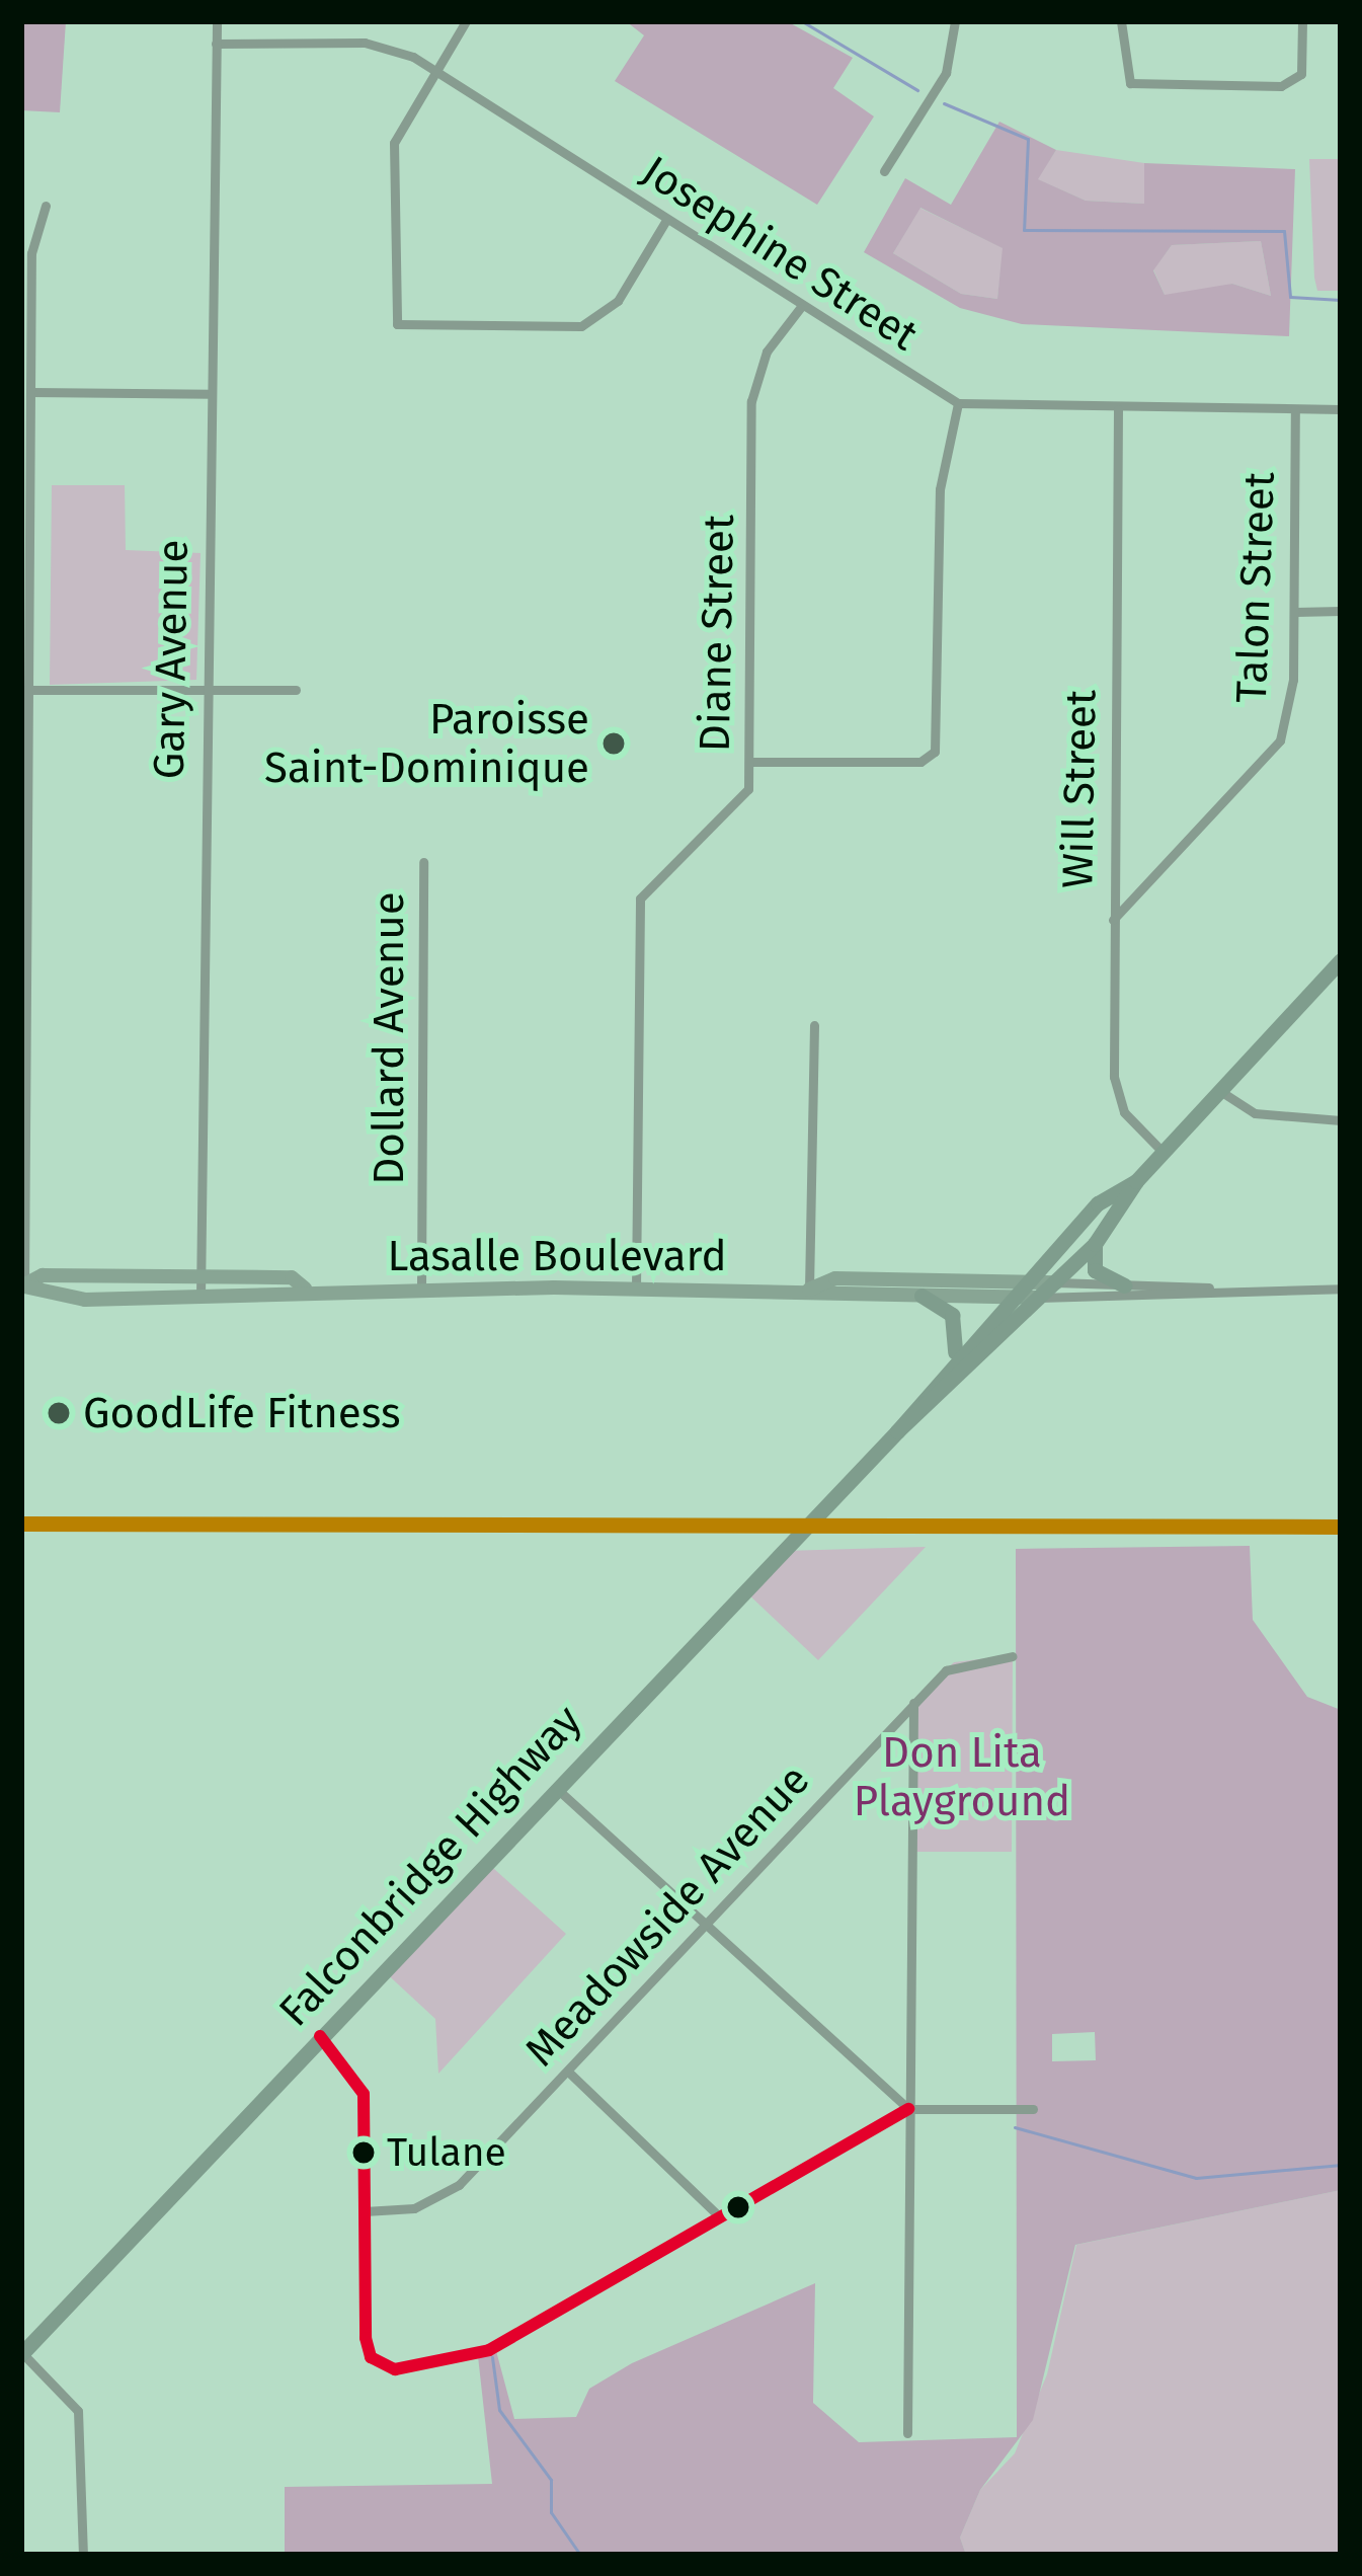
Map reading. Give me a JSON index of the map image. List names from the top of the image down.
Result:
{
  "streets": {
    "main road": ["Lasalle Boulevard", "Falconbridge Highway"],
    "street": [
      "Josephine Street",
      "Talon Street",
      "Diane Street",
      "Gary Avenue",
      "Will Street",
      "Dollard Avenue",
      "Meadowside Avenue"
    ]
  },
  "crossings": [
    ["Josephine Street", "Talon Street"],
    ["Josephine Street", "Diane Street"],
    ["Josephine Street", "Gary Avenue"],
    ["Josephine Street", "Will Street"],
    ["Talon Street", "Will Street"],
    ["Diane Street", "Lasalle Boulevard"],
    ["Gary Avenue", "Lasalle Boulevard"],
    ["Will Street", "Falconbridge Highway"],
    ["Dollard Avenue", "Lasalle Boulevard"],
    ["Lasalle Boulevard", "Falconbridge Highway"]
  ],
  "parks": ["Don Lita Playground"],
  "places": ["Paroisse Saint-Dominique", "GoodLife Fitness", "Tulane"]
}
